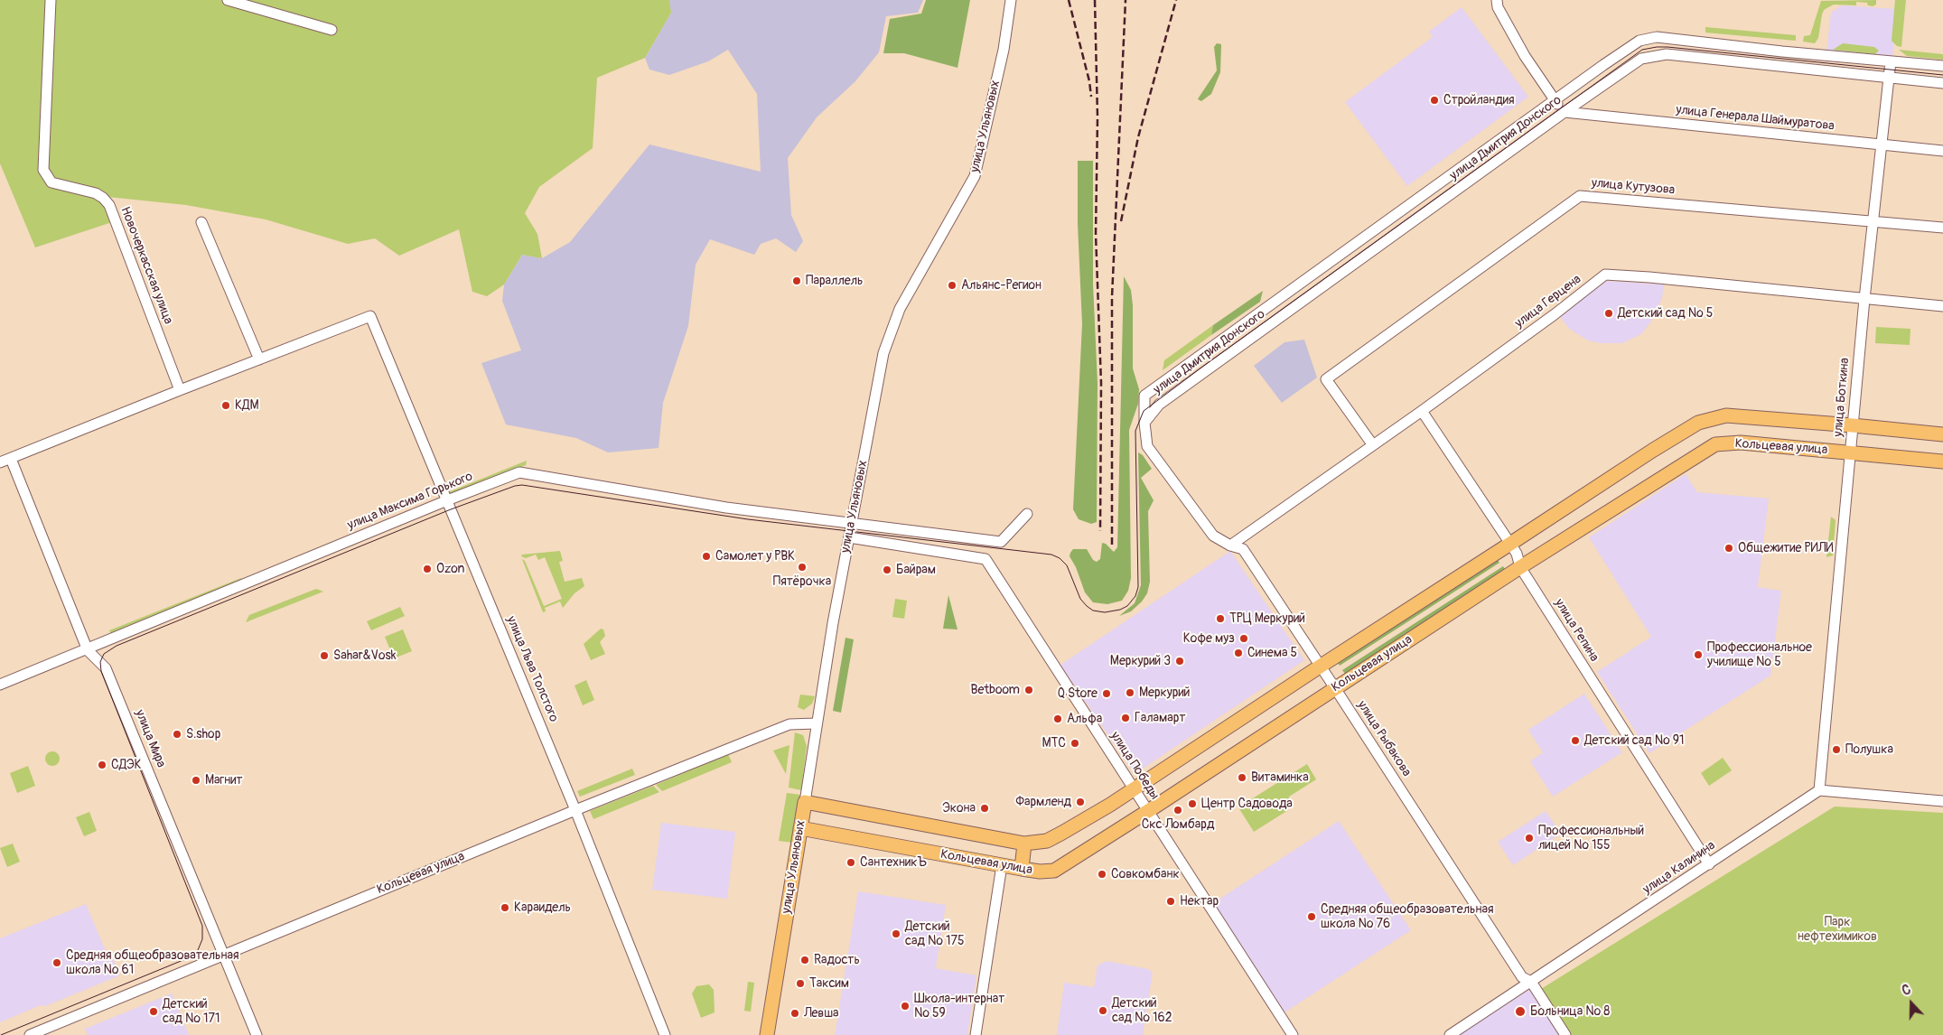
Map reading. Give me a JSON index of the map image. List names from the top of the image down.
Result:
{
  "streets": {
    "main road": ["улица Ульяновых", "Кольцевая улица"],
    "street": [
      "улица Генерала Шаймуратова",
      "улица Дмитрия Донского",
      "улица Кутузова",
      "Новочеркасская улица",
      "улица Герцена",
      "улица Боткина",
      "улица Максима Горького",
      "улица Репина",
      "улица Льва Толстого",
      "улица Мира",
      "улица Рыбакова",
      "улица Победы",
      "улица Калинина"
    ]
  },
  "crossings": [
    ["улица Генерала Шаймуратова", "улица Дмитрия Донского"],
    ["улица Генерала Шаймуратова", "улица Боткина"],
    ["улица Ульяновых", "Кольцевая улица"],
    ["улица Ульяновых", "улица Максима Горького"],
    ["улица Ульяновых", "улица Победы"],
    ["улица Дмитрия Донского", "улица Боткина"],
    ["улица Дмитрия Донского", "улица Рыбакова"],
    ["улица Кутузова", "улица Герцена"],
    ["улица Кутузова", "улица Боткина"],
    ["улица Герцена", "улица Боткина"],
    ["улица Герцена", "улица Репина"],
    ["улица Герцена", "улица Рыбакова"],
    ["улица Боткина", "Кольцевая улица"],
    ["улица Боткина", "улица Калинина"],
    ["Кольцевая улица", "улица Репина"],
    ["Кольцевая улица", "улица Льва Толстого"],
    ["Кольцевая улица", "улица Мира"],
    ["Кольцевая улица", "улица Рыбакова"],
    ["Кольцевая улица", "улица Победы"],
    ["улица Максима Горького", "улица Льва Толстого"],
    ["улица Максима Горького", "улица Мира"],
    ["улица Репина", "улица Калинина"],
    ["улица Рыбакова", "улица Калинина"]
  ],
  "parks": ["Парк нефтехимиков"],
  "places": [
    "Стройландия",
    "Параллель",
    "Альянс-Регион",
    "Детский сад № 5",
    "КДМ",
    "Общежитие РИЛИ",
    "Самолет у РВК",
    "Пятёрочка",
    "Ozon",
    "Байрам",
    "ТРЦ Меркурий",
    "Кофе муз",
    "Синема 5",
    "Профессиональное училище № 5",
    "Sahar&Vosk",
    "Меркурий 3",
    "Betboom",
    "Меркурий",
    "Q Store",
    "Галамарт",
    "Альфа",
    "S.shop",
    "Детский сад № 91",
    "МТС",
    "Полушка",
    "СДЭК",
    "Витаминка",
    "Магнит",
    "Фармленд",
    "Центр Садовода",
    "Экона",
    "Скс Ломбард",
    "Профессиональный лицей № 155",
    "СантехникЪ",
    "Совкомбанк",
    "Нектар",
    "Караидель",
    "Средняя общеобразовательная школа № 76",
    "Детский сад № 175",
    "Rадость",
    "Средняя общеобразовательная школа № 61",
    "Таксим",
    "Школа-интернат № 59",
    "Детский сад № 162",
    "Детский сад № 171",
    "Больница № 8",
    "Левша"
  ],
  "north": "top"
}
